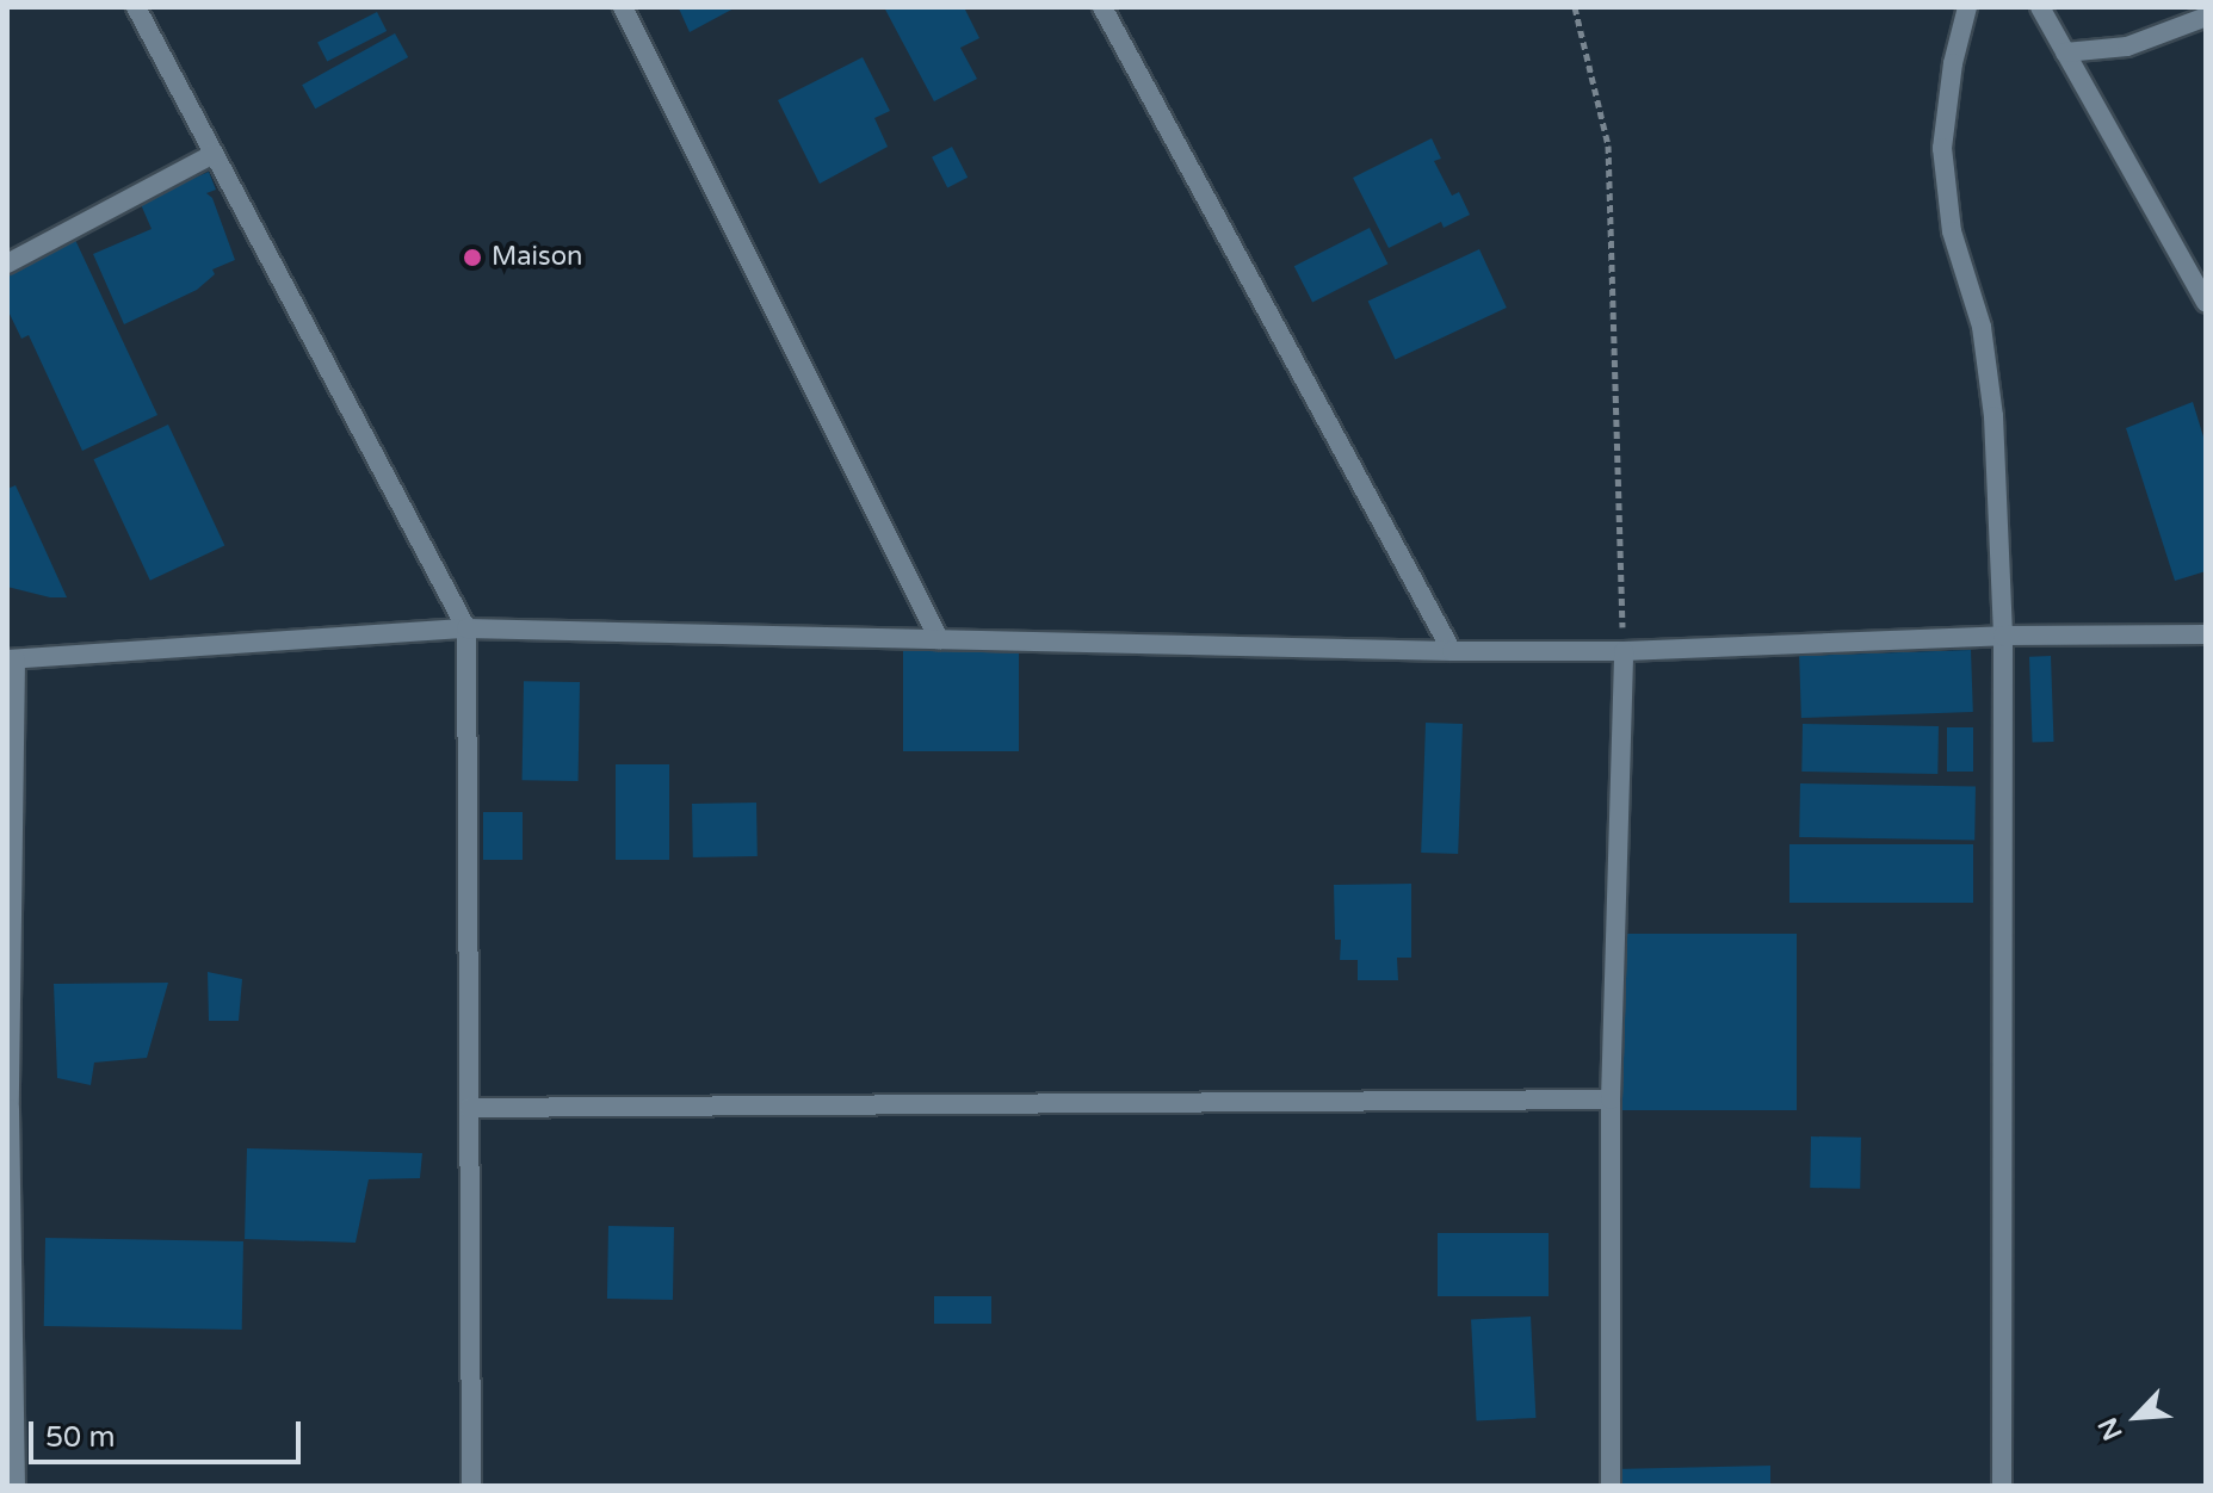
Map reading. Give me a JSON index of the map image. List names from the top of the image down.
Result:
{
  "places": ["Maison"],
  "scale_bar": "50 m",
  "north": "bottom left"
}
